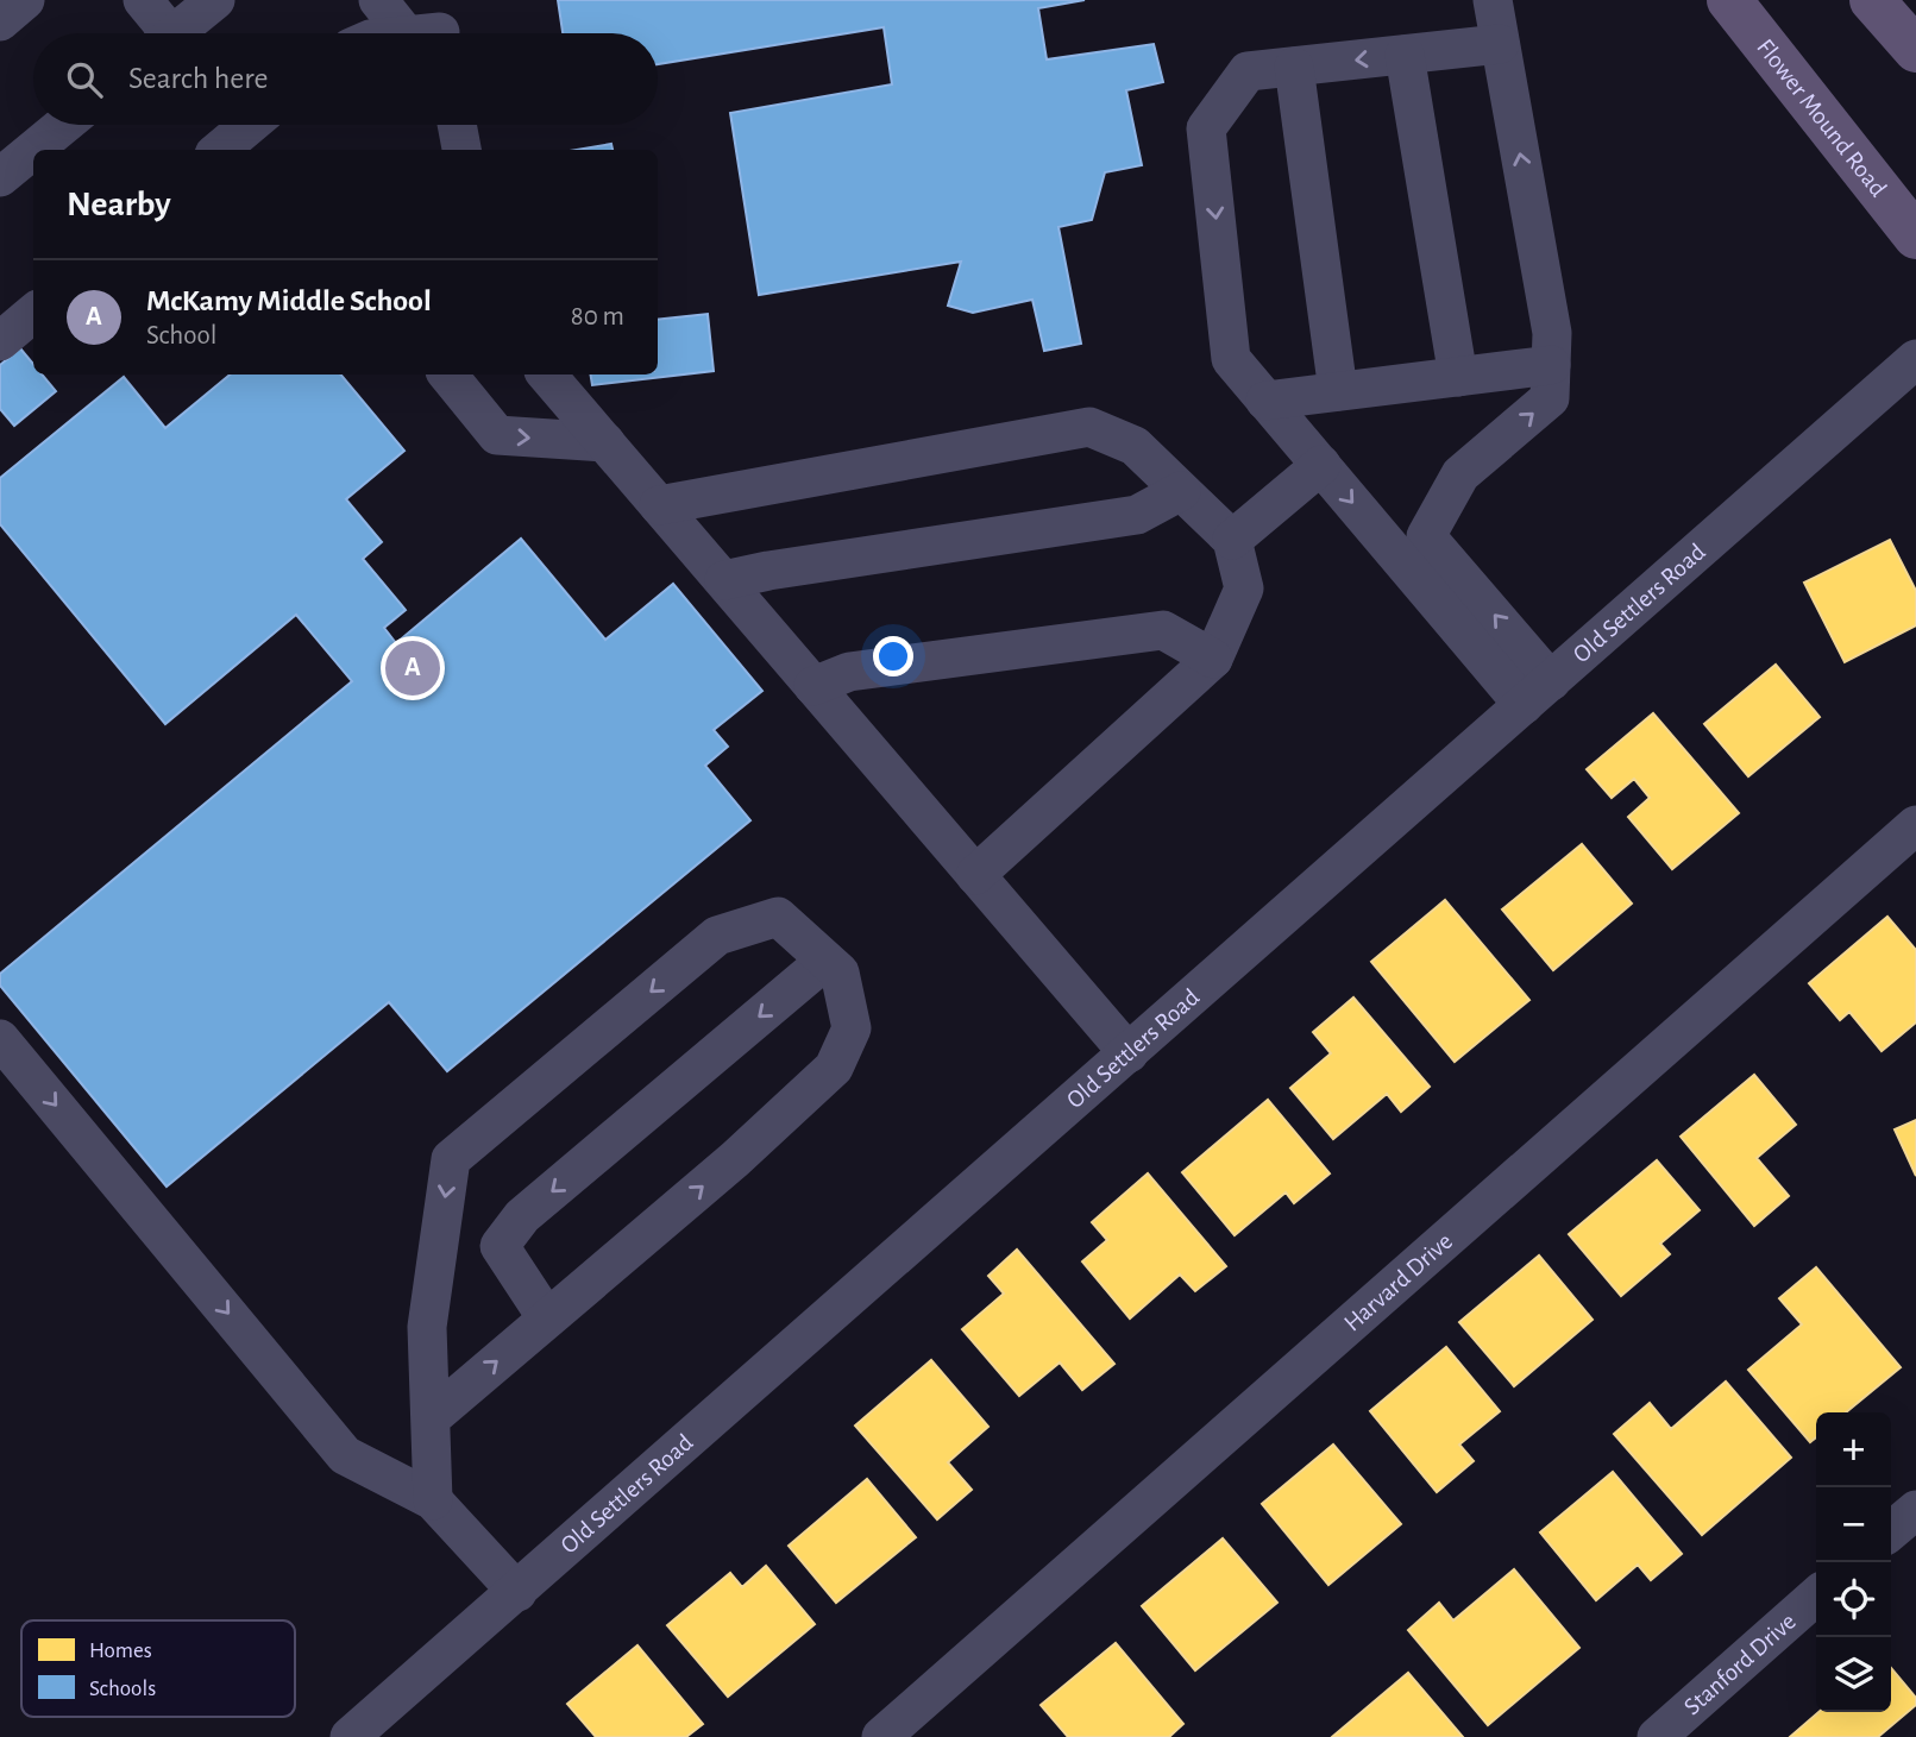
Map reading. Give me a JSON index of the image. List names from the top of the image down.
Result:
{
  "streets": {
    "main road": ["Flower Mound Road"],
    "street": ["Old Settlers Road", "Harvard Drive", "Stanford Drive"]
  },
  "legend": ["Homes", "Schools"],
  "page": {
    "search": "Search here",
    "heading": "Nearby",
    "list": [
      {
        "mark": "A",
        "name": "McKamy Middle School",
        "note": "School",
        "value": "80 m"
      }
    ],
    "pins": "A",
    "map_buttons": ["+", "−"]
  }
}
